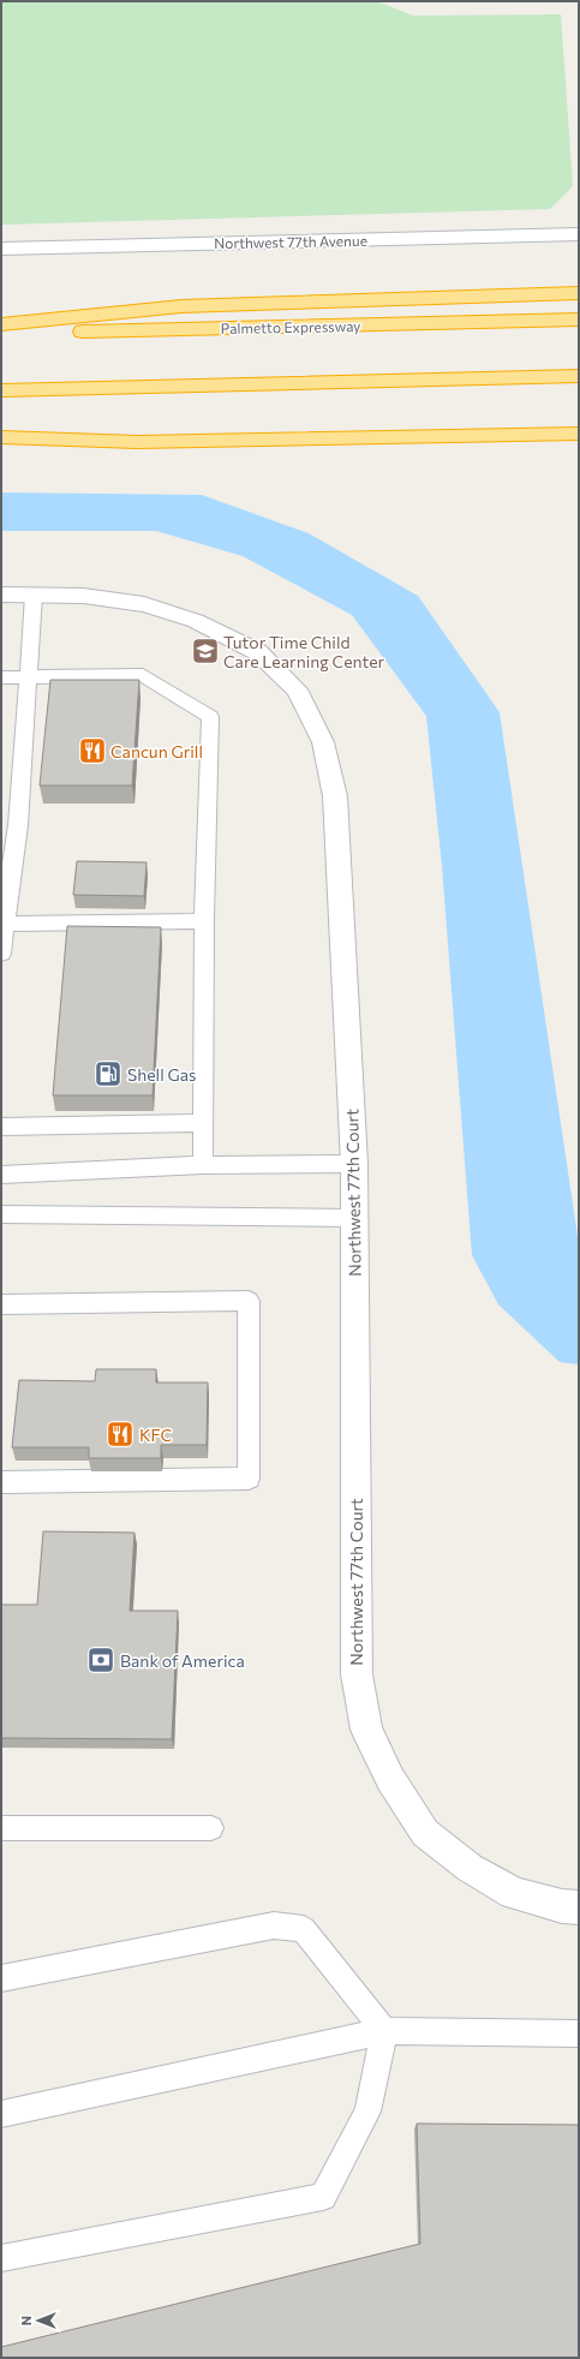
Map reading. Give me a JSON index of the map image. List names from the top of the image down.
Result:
{
  "streets": {
    "highway": ["Palmetto Expressway"],
    "street": ["Northwest 77th Avenue", "Northwest 77th Court"]
  },
  "places": {
    "school or university": ["Tutor Time Child Care Learning Center"],
    "restaurant": ["Cancun Grill", "KFC"],
    "fuel station": ["Shell Gas"],
    "bank": ["Bank of America"]
  },
  "north": "left"
}
